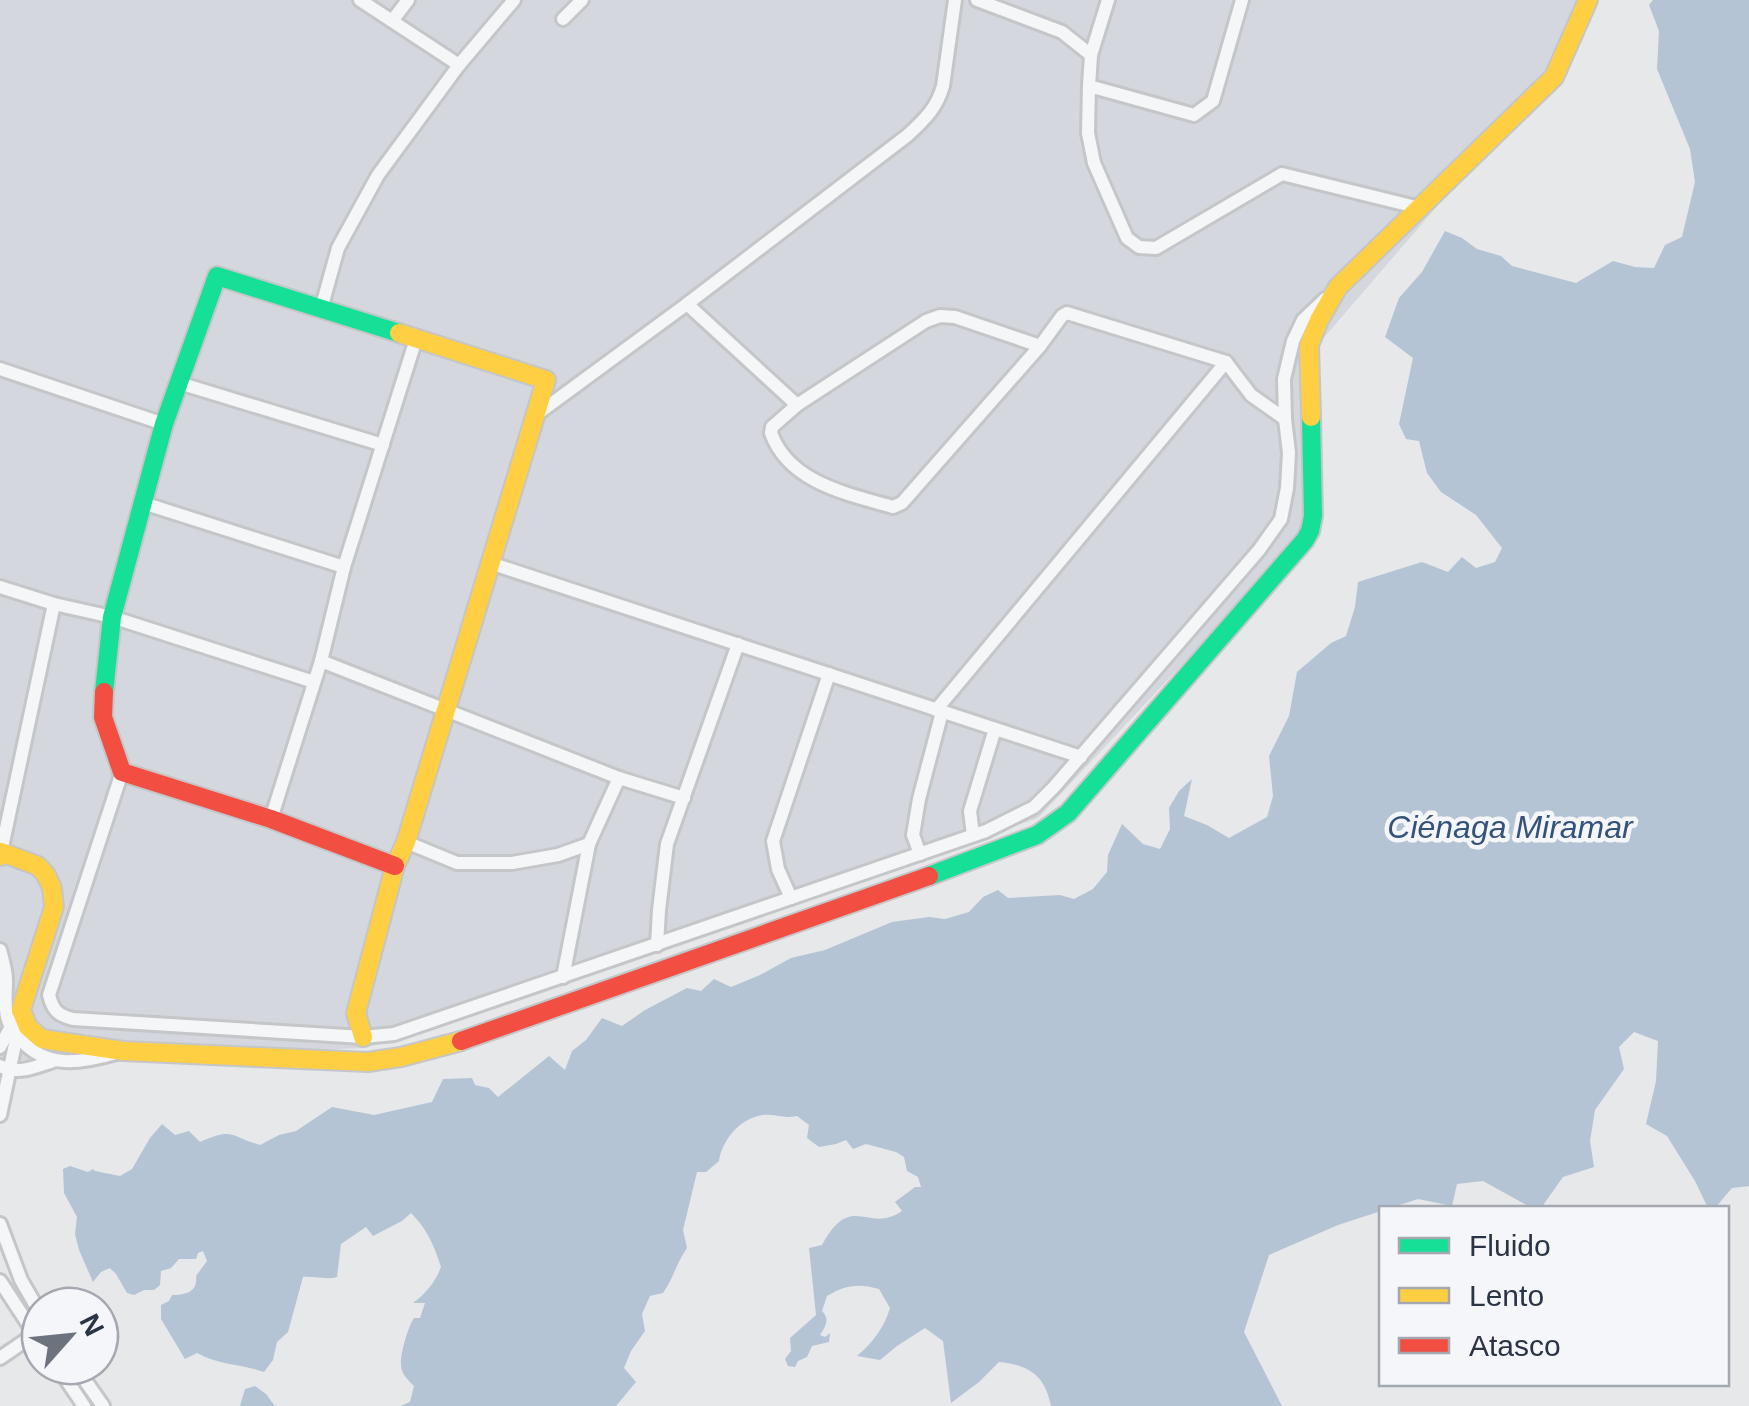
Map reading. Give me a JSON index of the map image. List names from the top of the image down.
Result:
{
  "water": ["Ciénaga Miramar"],
  "legend": ["Fluido", "Lento", "Atasco"],
  "north": "top right"
}
